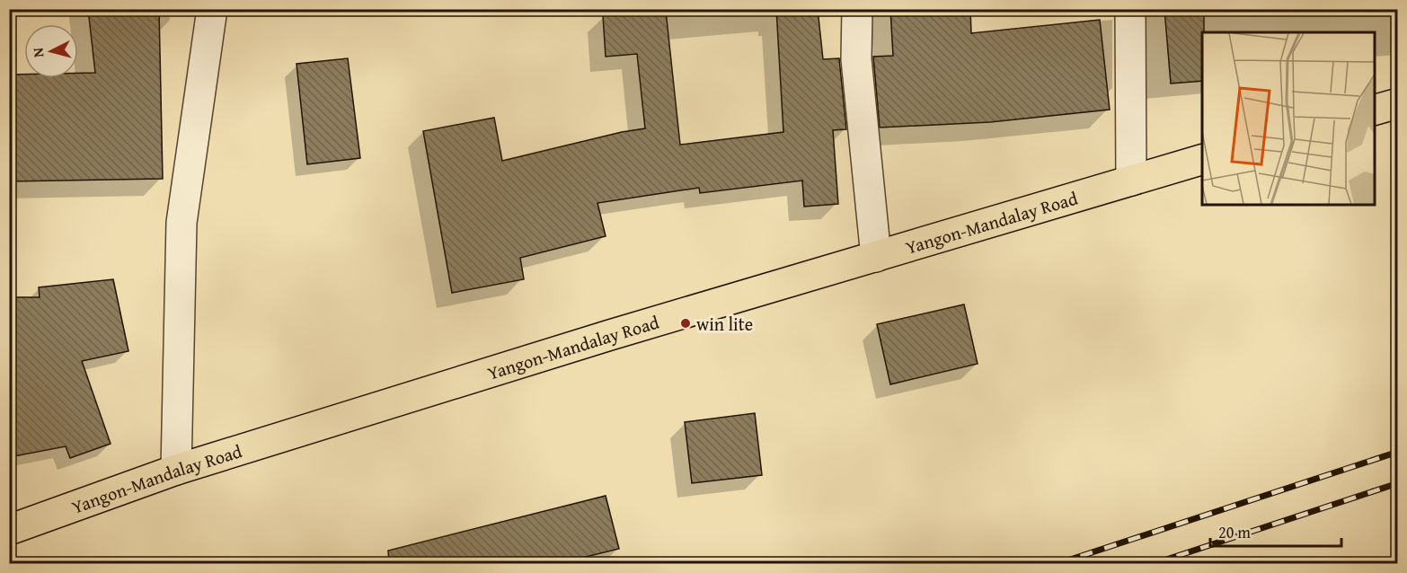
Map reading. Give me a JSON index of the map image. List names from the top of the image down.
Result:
{
  "streets": {
    "highway": ["Yangon-Mandalay Road"]
  },
  "places": ["win lite"],
  "scale_bar": "20 m",
  "north": "left"
}
